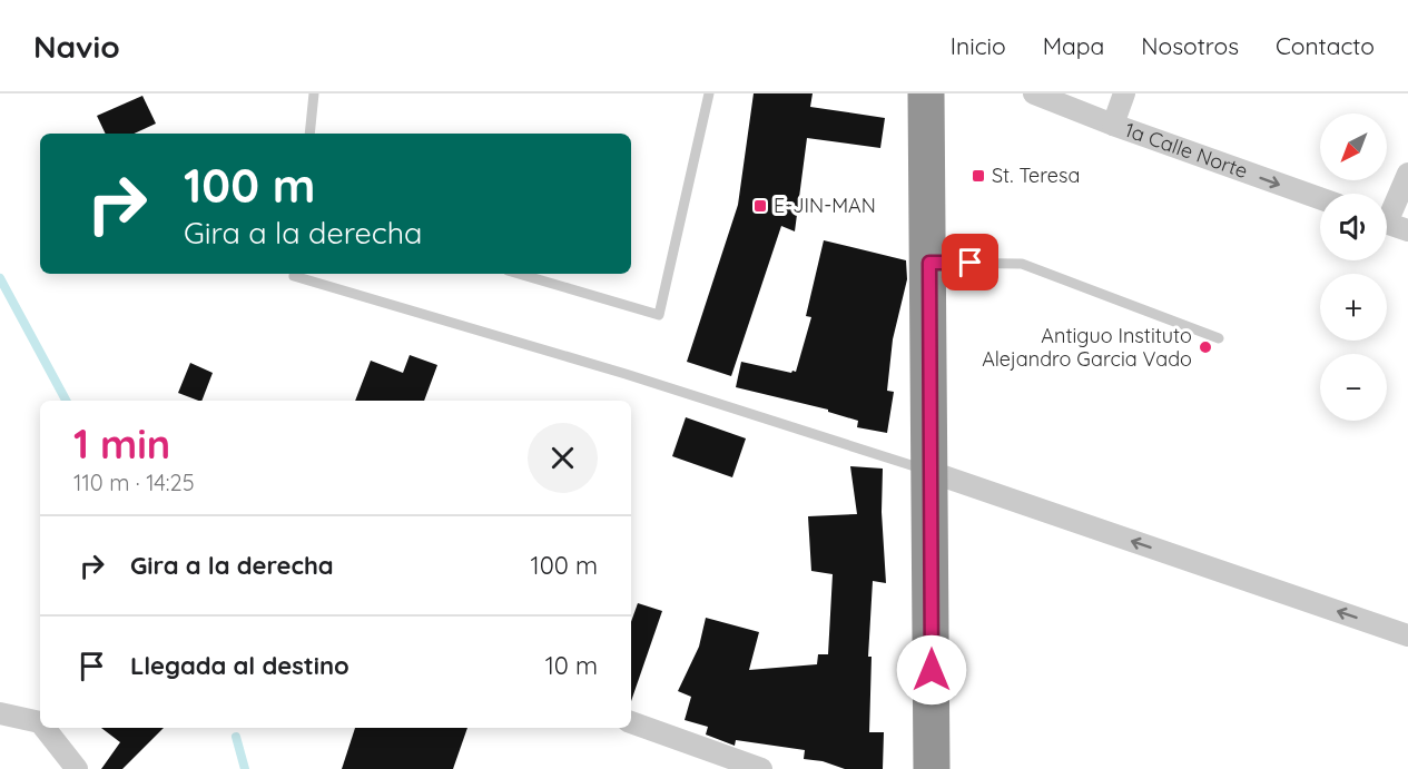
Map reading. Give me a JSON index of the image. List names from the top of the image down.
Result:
{
  "streets": {
    "street": ["1a Calle Norte"]
  },
  "one_way": ["1a Calle Norte"],
  "places": {
    "transit": ["St. Teresa", "E-JIN-MAN"],
    "other": ["Antiguo Instituto Alejandro Garcia Vado"]
  },
  "north": "bottom left",
  "page": {
    "header": "Navio",
    "nav": [
      "Inicio",
      "Mapa",
      "Nosotros",
      "Contacto"
    ],
    "map_buttons": ["+", "−"],
    "turn": ["100 m", "Gira a la derecha"],
    "heading": ["1 min", "110 m · 14:25"],
    "list": [
      {
        "name": "Gira a la derecha",
        "value": "100 m"
      },
      {
        "name": "Llegada al destino",
        "value": "10 m"
      }
    ]
  }
}
